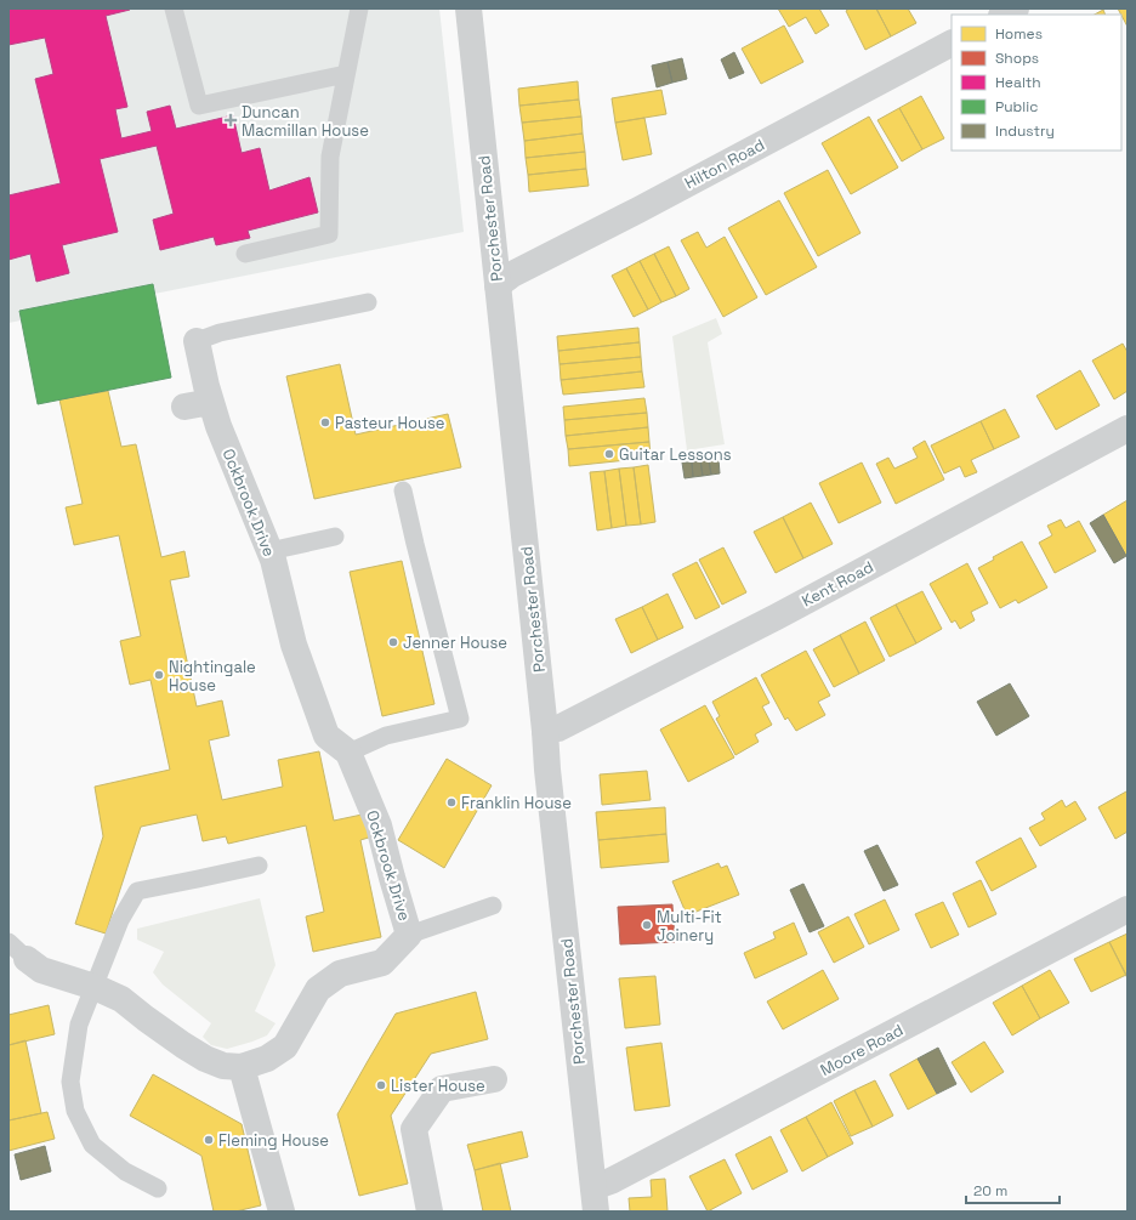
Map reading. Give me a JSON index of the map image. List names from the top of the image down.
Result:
{
  "streets": {
    "street": [
      "Hilton Road",
      "Porchester Road",
      "Ockbrook Drive",
      "Kent Road",
      "Moore Road"
    ]
  },
  "crossings": [
    ["Hilton Road", "Porchester Road"],
    ["Porchester Road", "Kent Road"],
    ["Porchester Road", "Moore Road"]
  ],
  "places": {
    "health": ["Duncan Macmillan House"],
    "other": [
      "Pasteur House",
      "Guitar Lessons",
      "Jenner House",
      "Nightingale House",
      "Franklin House",
      "Multi-Fit Joinery",
      "Lister House",
      "Fleming House"
    ]
  },
  "legend": [
    "Homes",
    "Shops",
    "Health",
    "Public",
    "Industry"
  ],
  "scale_bar": "20 m"
}
